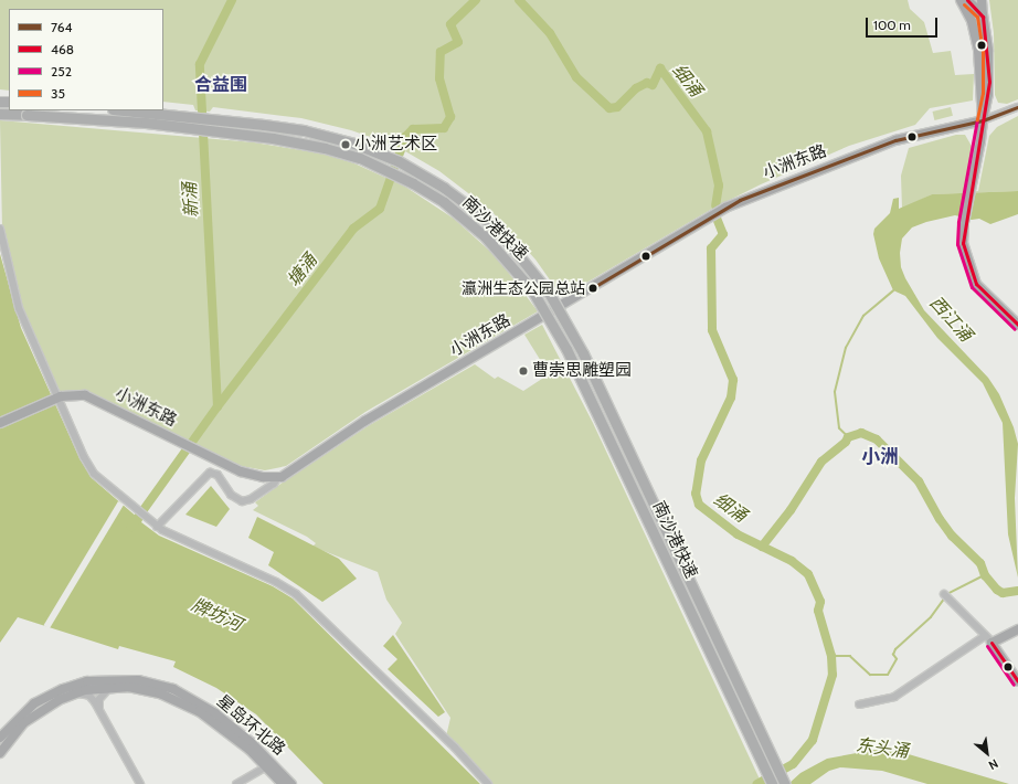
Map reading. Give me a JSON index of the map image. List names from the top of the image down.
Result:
{
  "streets": {
    "highway": ["南沙港快速"],
    "main road": ["小洲东路", "星岛环北路"]
  },
  "districts": ["合益围", "小洲"],
  "water": [
    "细涌",
    "新涌",
    "塘涌",
    "西江涌",
    "牌坊河",
    "东头涌"
  ],
  "places": ["小洲艺术区", "瀛洲生态公园总站", "曹崇思雕塑园"],
  "lines": [
    "transit line 468",
    "transit line 35",
    "transit line 764",
    "transit line 252"
  ],
  "legend": [
    "764",
    "468",
    "252",
    "35"
  ],
  "scale_bar": "100 m",
  "north": "bottom right"
}
